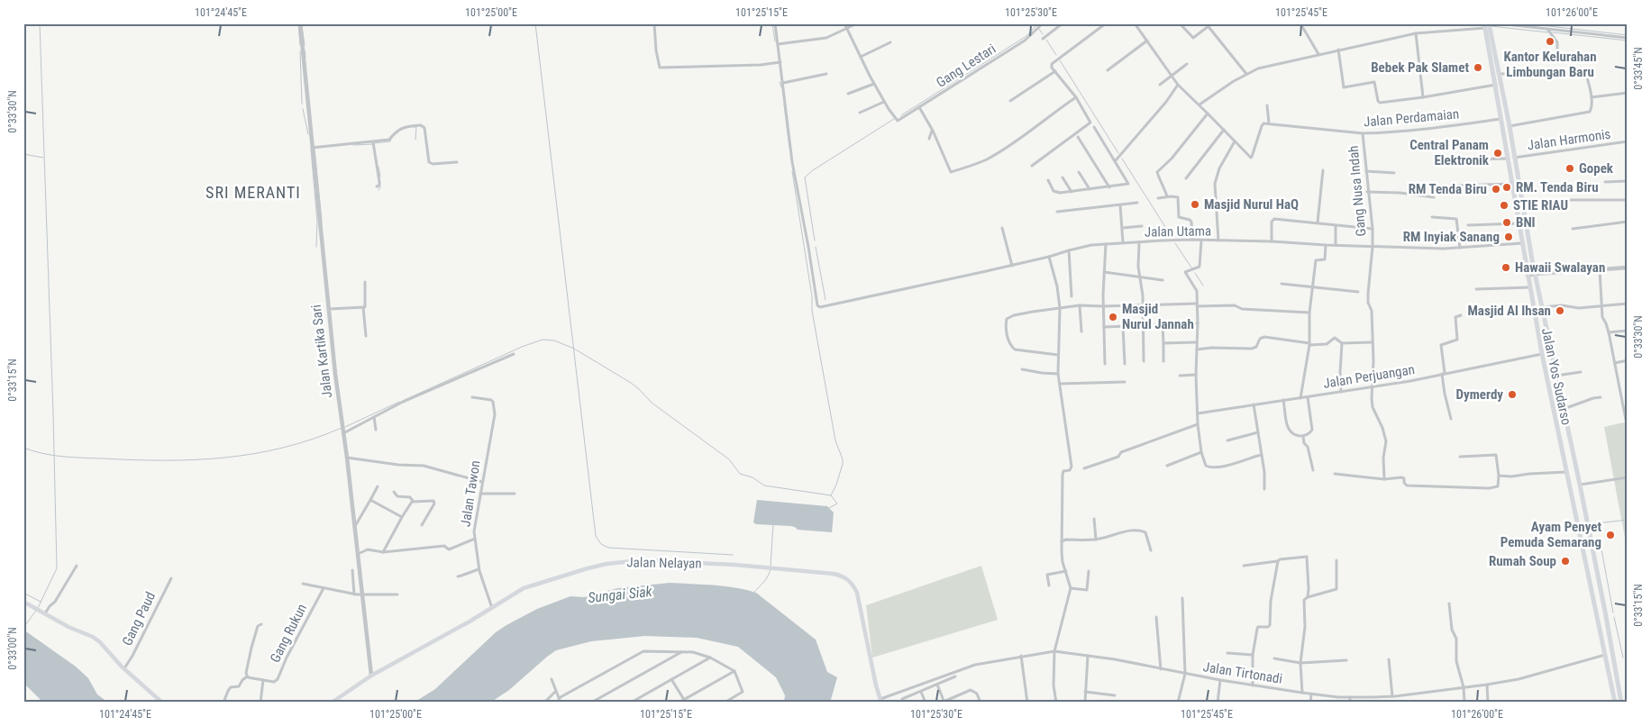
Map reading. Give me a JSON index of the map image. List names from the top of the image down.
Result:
{
  "streets": {
    "main road": ["Jalan Yos Sudarso", "Jalan Nelayan"],
    "street": [
      "Gang Lestari",
      "Jalan Perdamaian",
      "Jalan Harmonis",
      "Gang Nusa Indah",
      "Jalan Utama",
      "Jalan Kartika Sari",
      "Jalan Perjuangan",
      "Jalan Tawon",
      "Gang Paud",
      "Gang Rukun",
      "Jalan Tirtonadi"
    ]
  },
  "crossings": [
    ["Jalan Perdamaian", "Gang Nusa Indah"],
    ["Jalan Perdamaian", "Jalan Yos Sudarso"],
    ["Jalan Harmonis", "Jalan Yos Sudarso"],
    ["Gang Nusa Indah", "Jalan Utama"],
    ["Gang Nusa Indah", "Jalan Perjuangan"],
    ["Jalan Utama", "Jalan Yos Sudarso"],
    ["Jalan Kartika Sari", "Jalan Nelayan"],
    ["Jalan Perjuangan", "Jalan Yos Sudarso"],
    ["Jalan Yos Sudarso", "Jalan Tirtonadi"],
    ["Jalan Tawon", "Jalan Nelayan"],
    ["Jalan Nelayan", "Jalan Tirtonadi"]
  ],
  "districts": ["SRI MERANTI"],
  "water": ["Sungai Siak"],
  "places": [
    "Kantor Kelurahan Limbungan Baru",
    "Bebek Pak Slamet",
    "Central Panam Elektronik",
    "Gopek",
    "RM. Tenda Biru",
    "RM Tenda Biru",
    "Masjid Nurul HaQ",
    "STIE RIAU",
    "BNI",
    "RM Inyiak Sanang",
    "Hawaii Swalayan",
    "Masjid Al Ihsan",
    "Masjid Nurul Jannah",
    "Dymerdy",
    "Ayam Penyet Pemuda Semarang",
    "Rumah Soup"
  ],
  "coordinates": [
    "101°24'45\"E",
    "101°25'00\"E",
    "101°25'15\"E",
    "101°25'30\"E",
    "101°25'45\"E",
    "101°26'00\"E",
    "0°33'45\"N",
    "0°33'30\"N",
    "0°33'15\"N",
    "0°33'00\"N"
  ]
}
